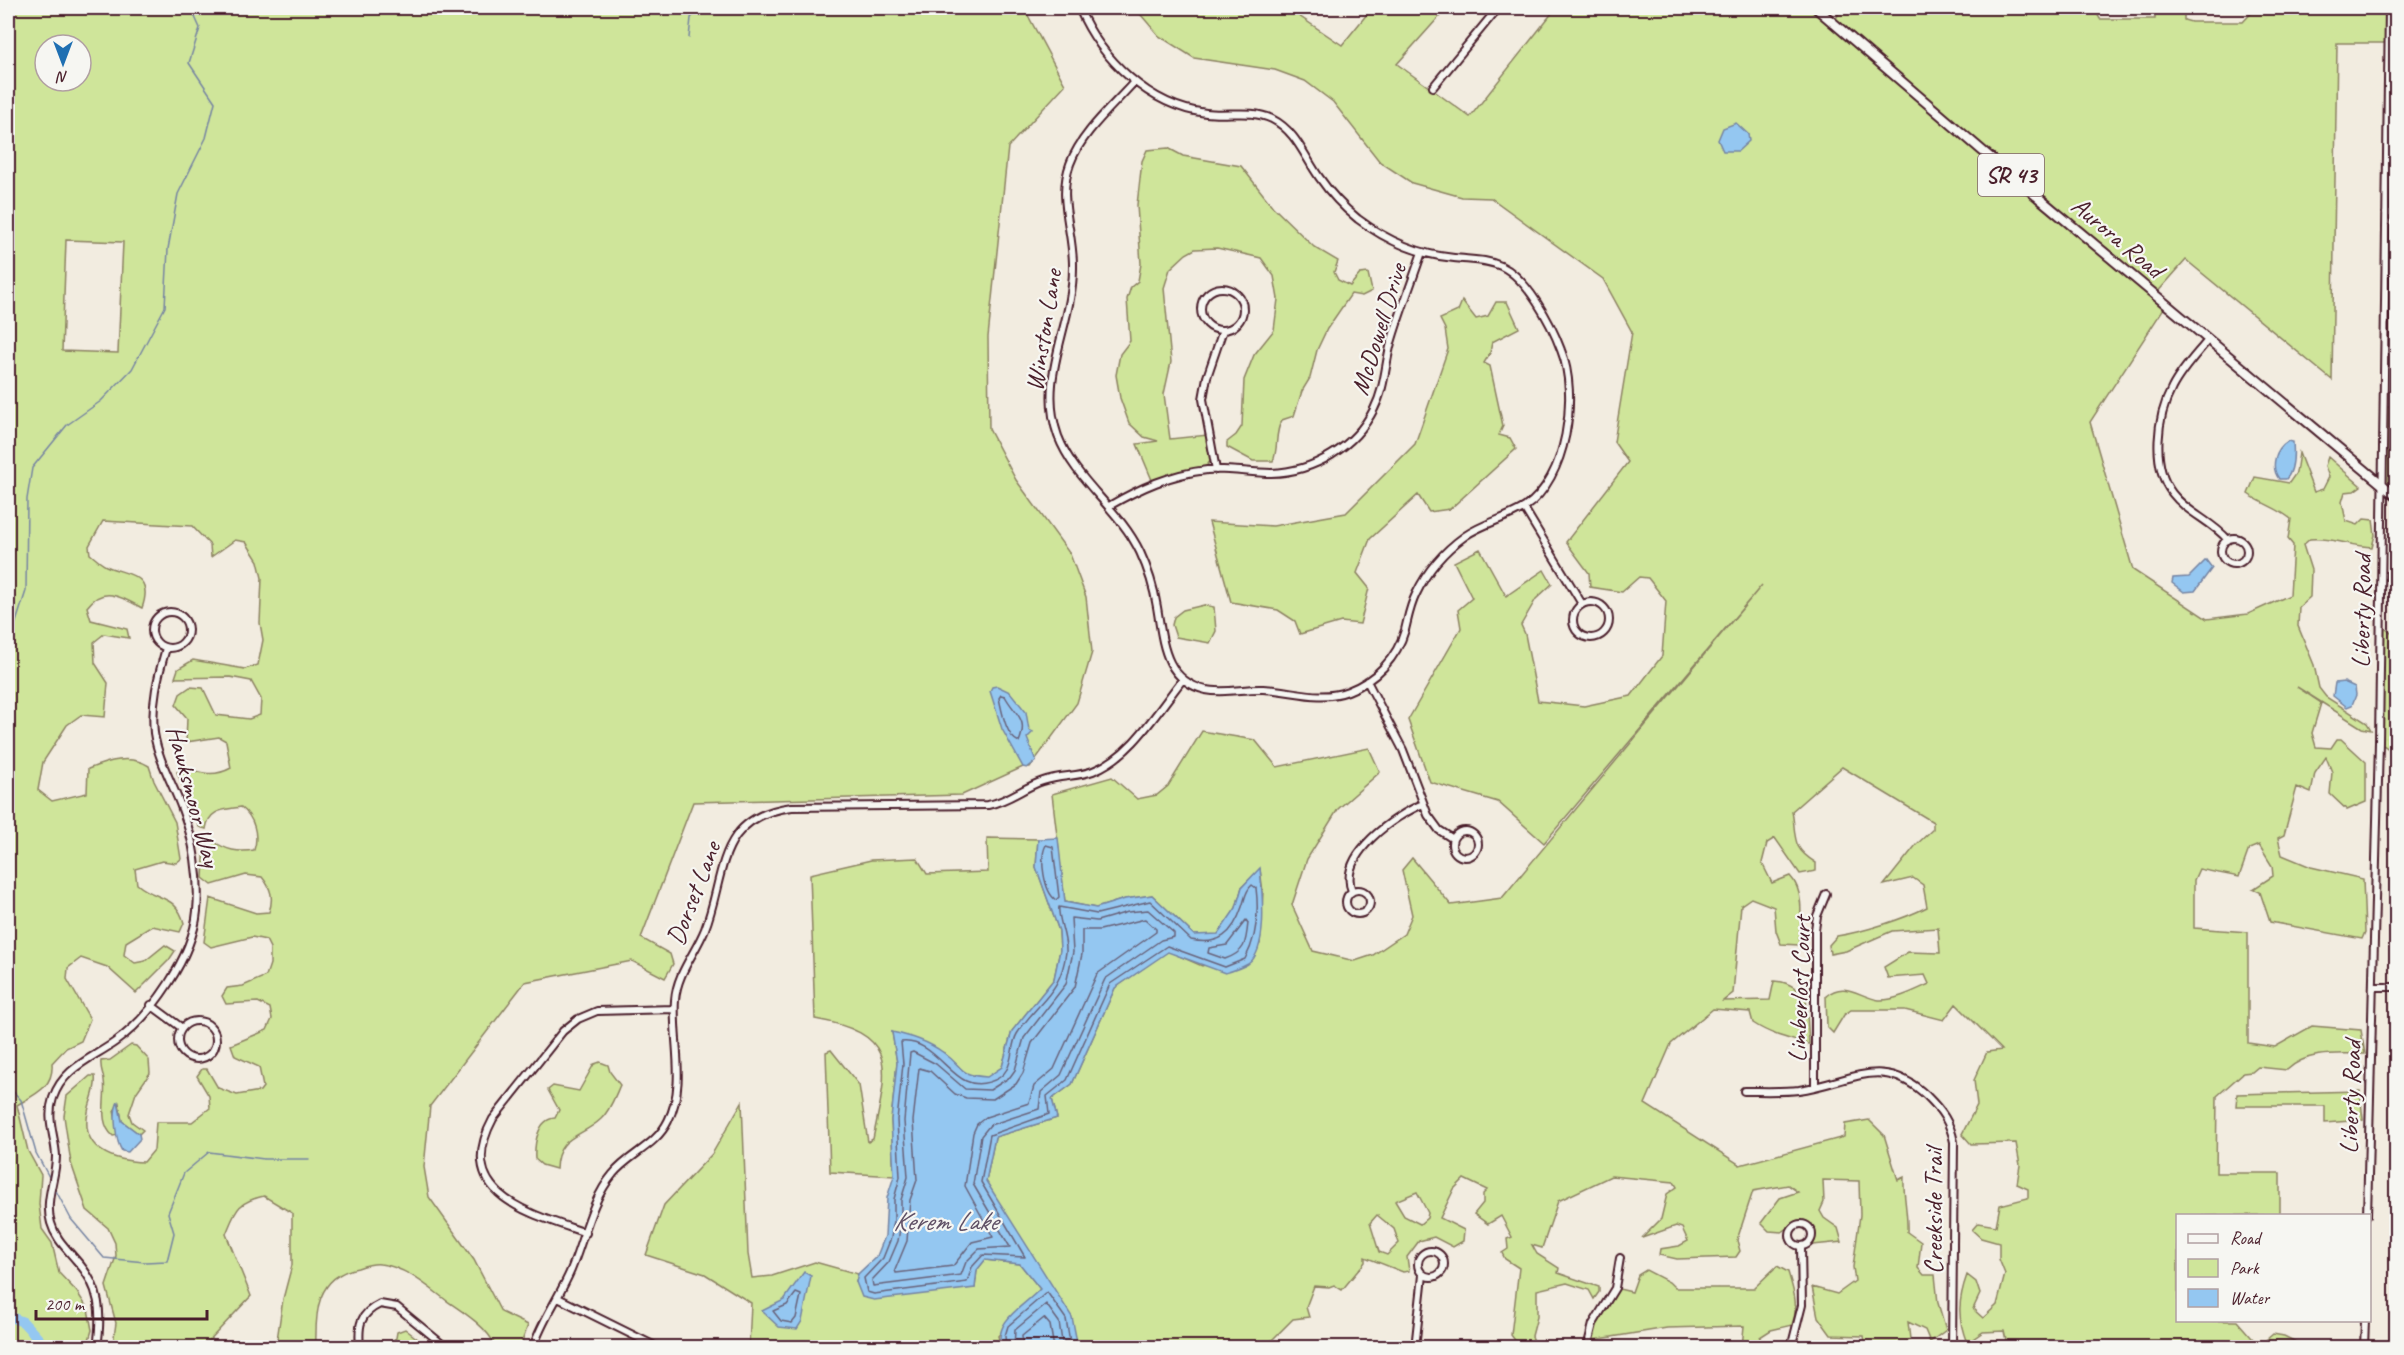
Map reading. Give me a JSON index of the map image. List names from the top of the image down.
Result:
{
  "streets": {
    "main road": ["SR 43", "Aurora Road"],
    "street": [
      "McDowell Drive",
      "Winston Lane",
      "Liberty Road",
      "Hawksmoor Way",
      "Dorset Lane",
      "Limberlost Court",
      "Creekside Trail"
    ]
  },
  "crossings": [
    ["Aurora Road", "Liberty Road"],
    ["McDowell Drive", "Winston Lane"],
    ["Winston Lane", "Dorset Lane"],
    ["Limberlost Court", "Creekside Trail"]
  ],
  "water": ["Kerem Lake"],
  "legend": ["Road", "Park", "Water"],
  "scale_bar": "200 m",
  "north": "bottom"
}
